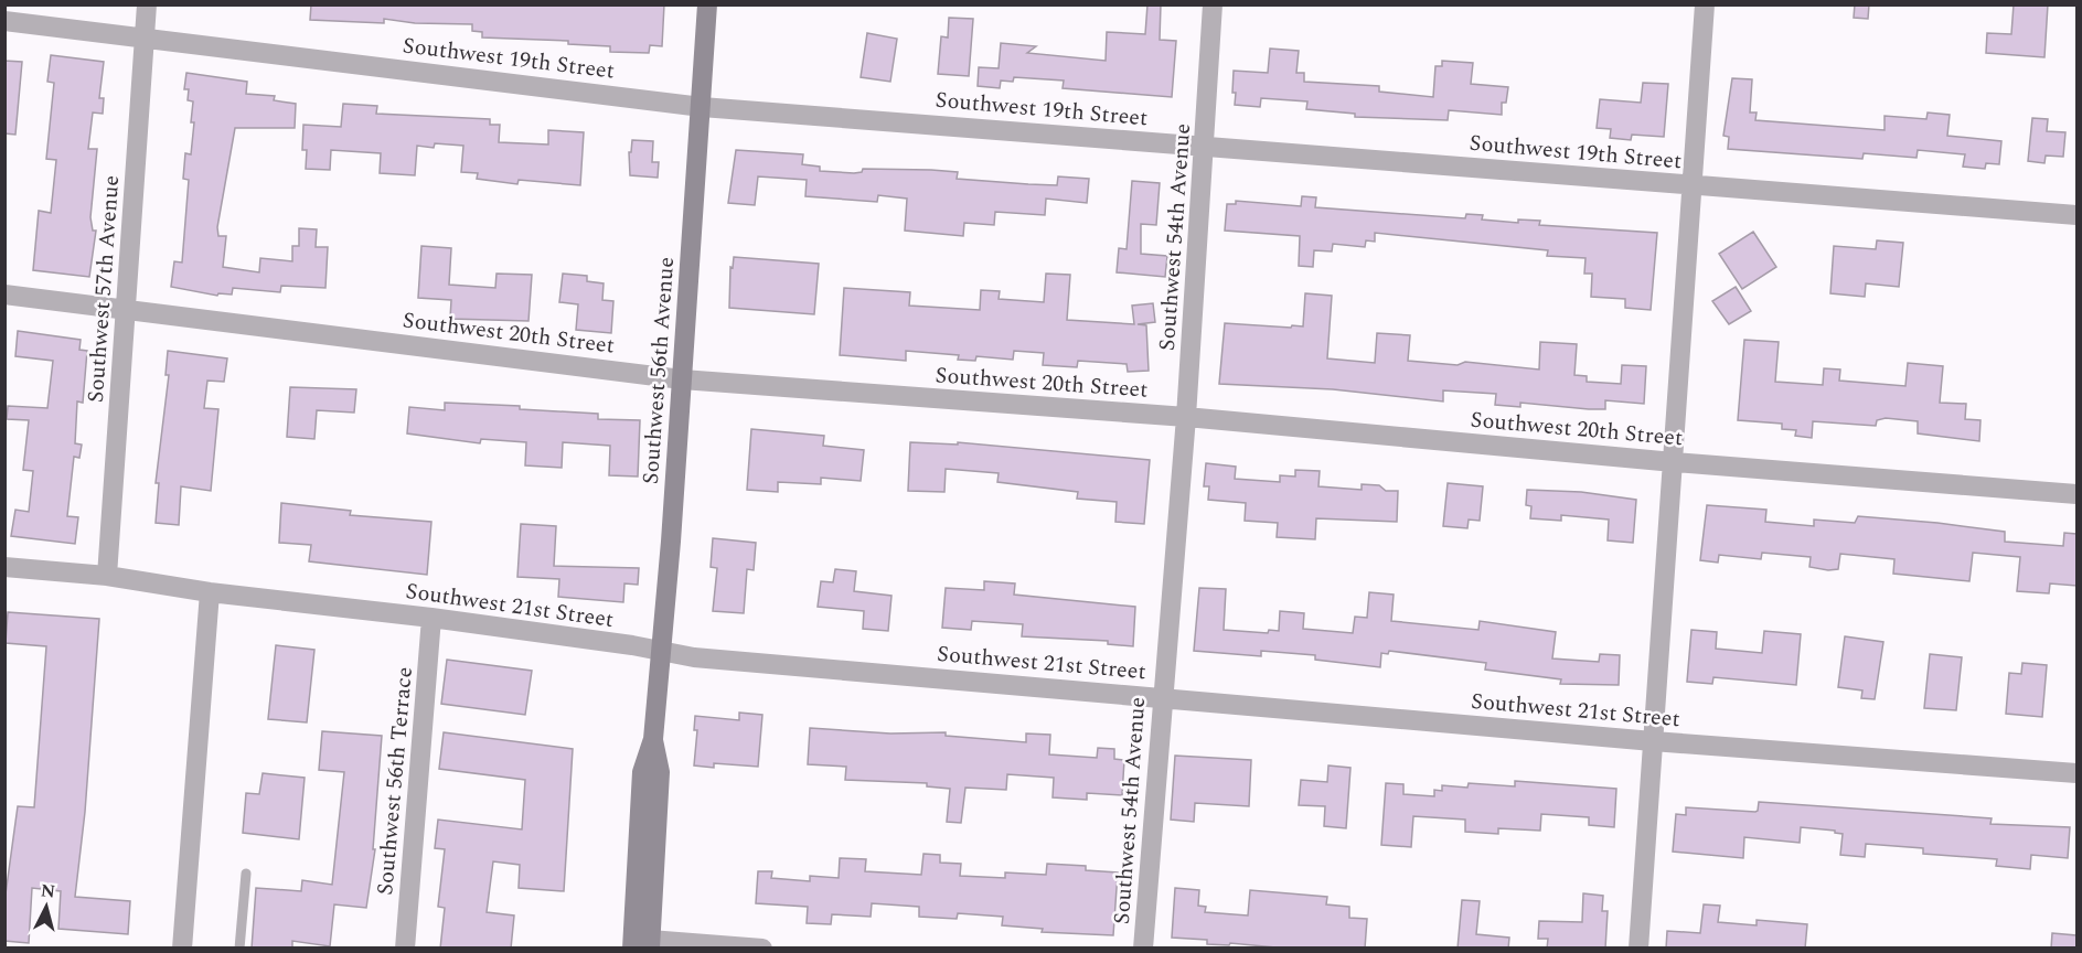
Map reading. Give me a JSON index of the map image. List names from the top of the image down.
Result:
{
  "streets": {
    "street": [
      "Southwest 19th Street",
      "Southwest 54th Avenue",
      "Southwest 57th Avenue",
      "Southwest 20th Street",
      "Southwest 56th Avenue",
      "Southwest 21st Street",
      "Southwest 56th Terrace"
    ]
  },
  "crossings": [
    ["Southwest 19th Street", "Southwest 54th Avenue"],
    ["Southwest 19th Street", "Southwest 57th Avenue"],
    ["Southwest 19th Street", "Southwest 56th Avenue"],
    ["Southwest 54th Avenue", "Southwest 20th Street"],
    ["Southwest 54th Avenue", "Southwest 21st Street"],
    ["Southwest 57th Avenue", "Southwest 20th Street"],
    ["Southwest 57th Avenue", "Southwest 21st Street"],
    ["Southwest 20th Street", "Southwest 56th Avenue"],
    ["Southwest 56th Avenue", "Southwest 21st Street"],
    ["Southwest 21st Street", "Southwest 56th Terrace"]
  ],
  "north": "top"
}
